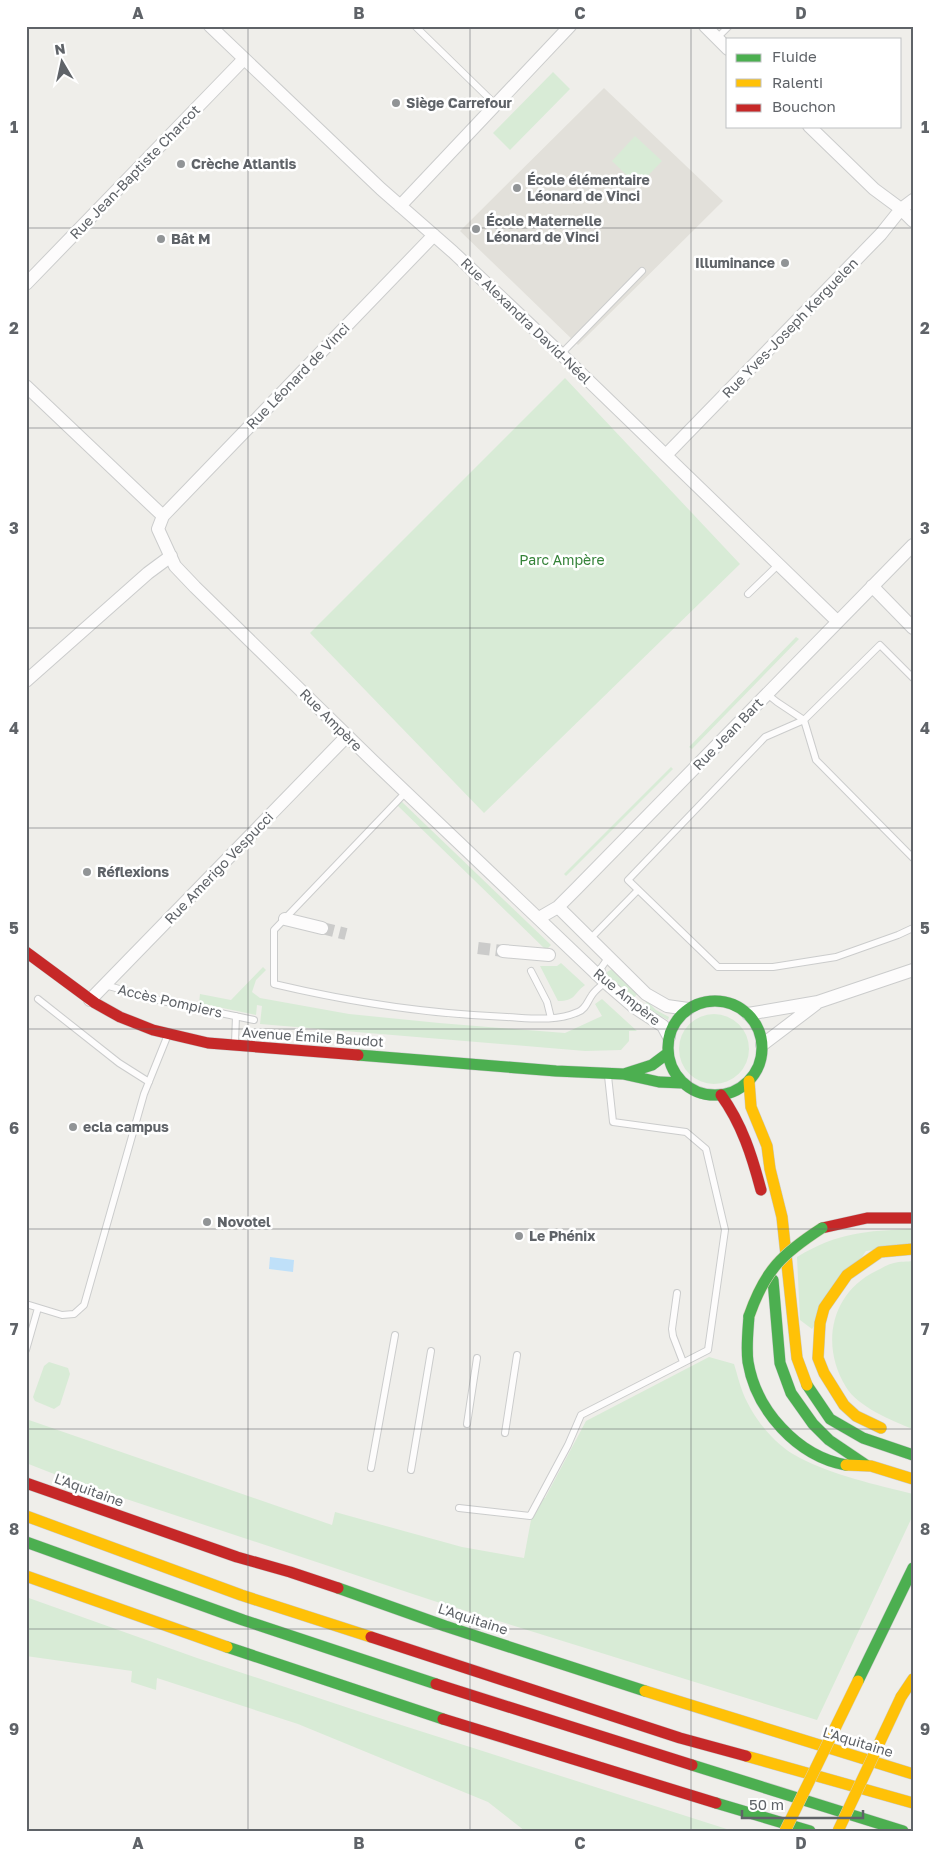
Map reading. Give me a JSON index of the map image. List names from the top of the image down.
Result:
{
  "streets": {
    "main road": ["Avenue Émile Baudot", "L'Aquitaine"],
    "street": [
      "Rue Jean-Baptiste Charcot",
      "Rue Alexandra David-Néel",
      "Rue Yves-Joseph Kerguelen",
      "Rue Léonard de Vinci",
      "Rue Ampère",
      "Rue Jean Bart",
      "Rue Amerigo Vespucci"
    ],
    "lane": ["Accès Pompiers"]
  },
  "crossings": [
    ["Rue Jean-Baptiste Charcot", "Rue Alexandra David-Néel"],
    ["Rue Alexandra David-Néel", "Rue Yves-Joseph Kerguelen"],
    ["Rue Alexandra David-Néel", "Rue Léonard de Vinci"],
    ["Rue Alexandra David-Néel", "Rue Jean Bart"],
    ["Rue Léonard de Vinci", "Rue Ampère"],
    ["Rue Ampère", "Rue Jean Bart"],
    ["Rue Ampère", "Rue Amerigo Vespucci"],
    ["Rue Ampère", "Avenue Émile Baudot"],
    ["Rue Amerigo Vespucci", "Accès Pompiers"],
    ["Rue Amerigo Vespucci", "Avenue Émile Baudot"],
    ["Accès Pompiers", "Avenue Émile Baudot"]
  ],
  "parks": ["Parc Ampère"],
  "places": [
    "Siège Carrefour",
    "Crèche Atlantis",
    "École élémentaire Léonard de Vinci",
    "École Maternelle Léonard de Vinci",
    "Bât M",
    "Illuminance",
    "Réflexions",
    "ecla campus",
    "Novotel",
    "Le Phénix"
  ],
  "legend": ["Fluide", "Ralenti", "Bouchon"],
  "scale_bar": "50 m",
  "north": "top",
  "grid": {
    "columns": [
      "A",
      "B",
      "C",
      "D"
    ],
    "rows": [
      "1",
      "2",
      "3",
      "4",
      "5",
      "6",
      "7",
      "8",
      "9"
    ]
  }
}
